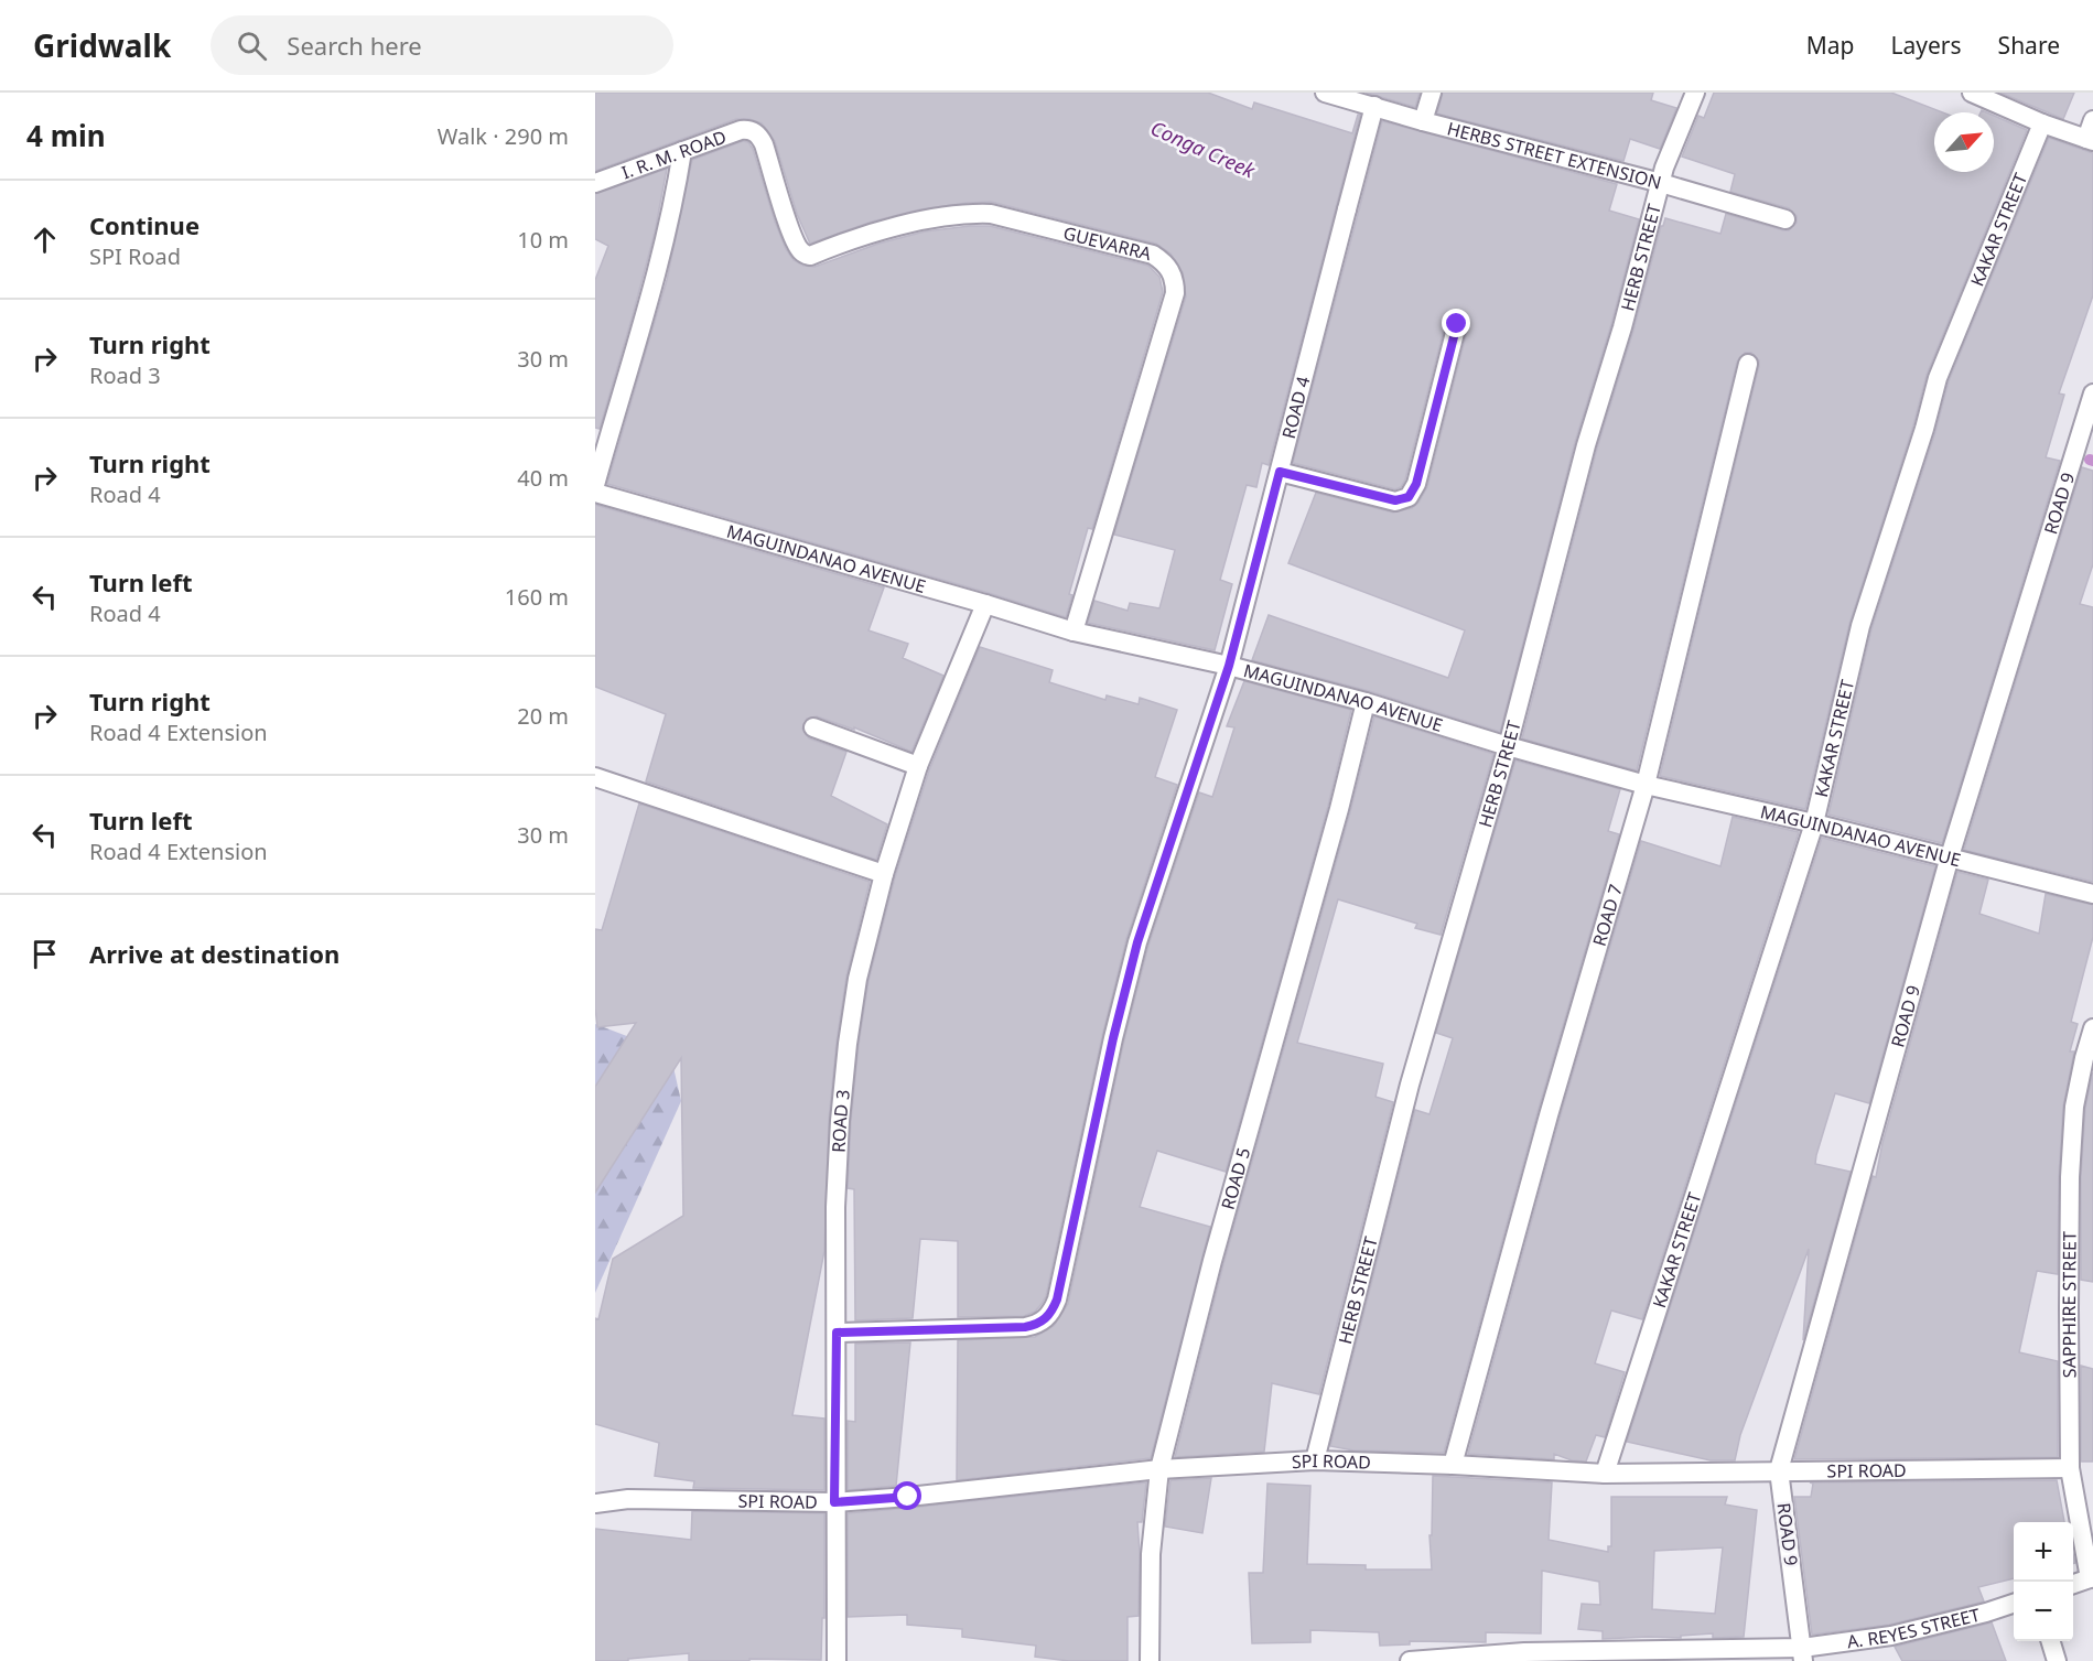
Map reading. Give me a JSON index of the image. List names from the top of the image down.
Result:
{
  "streets": {
    "street": [
      "I. R. M. ROAD",
      "HERBS STREET EXTENSION",
      "KAKAR STREET",
      "GUEVARRA",
      "HERB STREET",
      "ROAD 4",
      "ROAD 9",
      "MAGUINDANAO AVENUE",
      "ROAD 7",
      "ROAD 3",
      "ROAD 5",
      "SAPPHIRE STREET",
      "SPI ROAD",
      "A. REYES STREET"
    ]
  },
  "crossings": [
    ["I. R. M. ROAD", "GUEVARRA"],
    ["HERBS STREET EXTENSION", "HERB STREET"],
    ["HERBS STREET EXTENSION", "ROAD 4"],
    ["KAKAR STREET", "MAGUINDANAO AVENUE"],
    ["KAKAR STREET", "SPI ROAD"],
    ["GUEVARRA", "MAGUINDANAO AVENUE"],
    ["HERB STREET", "MAGUINDANAO AVENUE"],
    ["HERB STREET", "SPI ROAD"],
    ["ROAD 4", "MAGUINDANAO AVENUE"],
    ["ROAD 4", "ROAD 3"],
    ["ROAD 9", "MAGUINDANAO AVENUE"],
    ["ROAD 9", "SPI ROAD"],
    ["ROAD 9", "A. REYES STREET"],
    ["MAGUINDANAO AVENUE", "ROAD 7"],
    ["MAGUINDANAO AVENUE", "ROAD 3"],
    ["MAGUINDANAO AVENUE", "ROAD 5"],
    ["ROAD 7", "SPI ROAD"],
    ["ROAD 3", "SPI ROAD"],
    ["ROAD 5", "SPI ROAD"],
    ["SAPPHIRE STREET", "SPI ROAD"]
  ],
  "water": ["Conga Creek"],
  "north": "top right",
  "page": {
    "header": "Gridwalk",
    "search": "Search here",
    "nav": ["Map", "Layers", "Share"],
    "heading": ["4 min", "Walk · 290 m"],
    "list": [
      ["Continue", "SPI Road", "10 m"],
      ["Turn right", "Road 3", "30 m"],
      ["Turn right", "Road 4", "40 m"],
      ["Turn left", "Road 4", "160 m"],
      ["Turn right", "Road 4 Extension", "20 m"],
      ["Turn left", "Road 4 Extension", "30 m"],
      "Arrive at destination"
    ],
    "map_buttons": ["+", "−"]
  }
}
